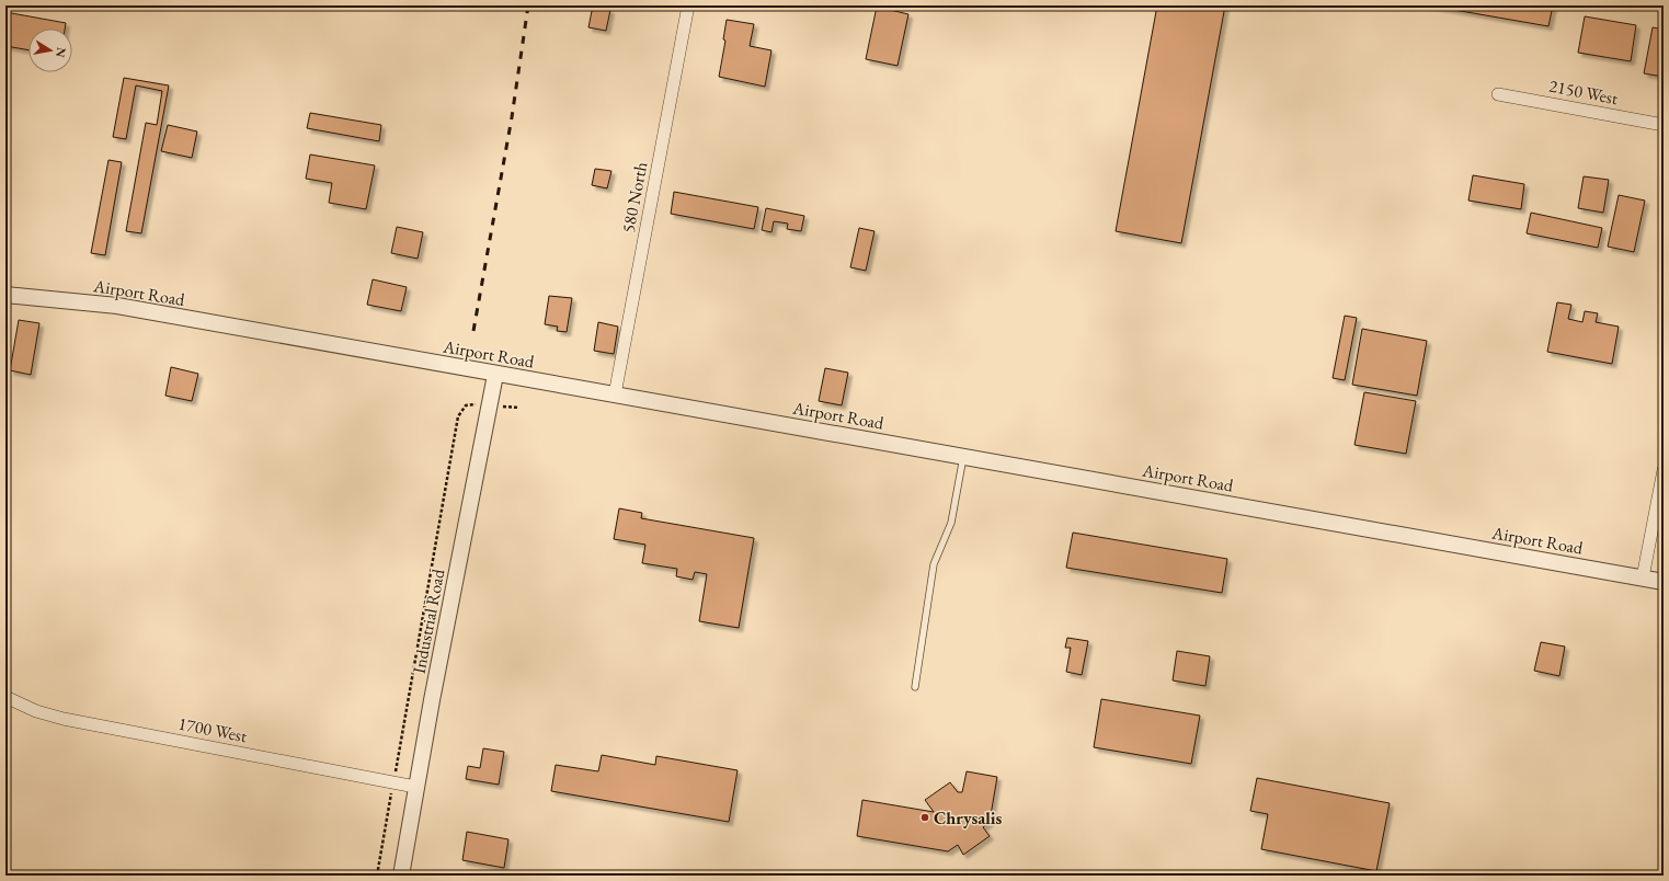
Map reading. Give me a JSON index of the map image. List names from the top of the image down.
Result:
{
  "streets": {
    "street": [
      "2150 West",
      "580 North",
      "Airport Road",
      "Industrial Road",
      "1700 West"
    ]
  },
  "crossings": [
    ["580 North", "Airport Road"],
    ["Airport Road", "Industrial Road"],
    ["Industrial Road", "1700 West"]
  ],
  "places": ["Chrysalis"],
  "north": "right"
}
